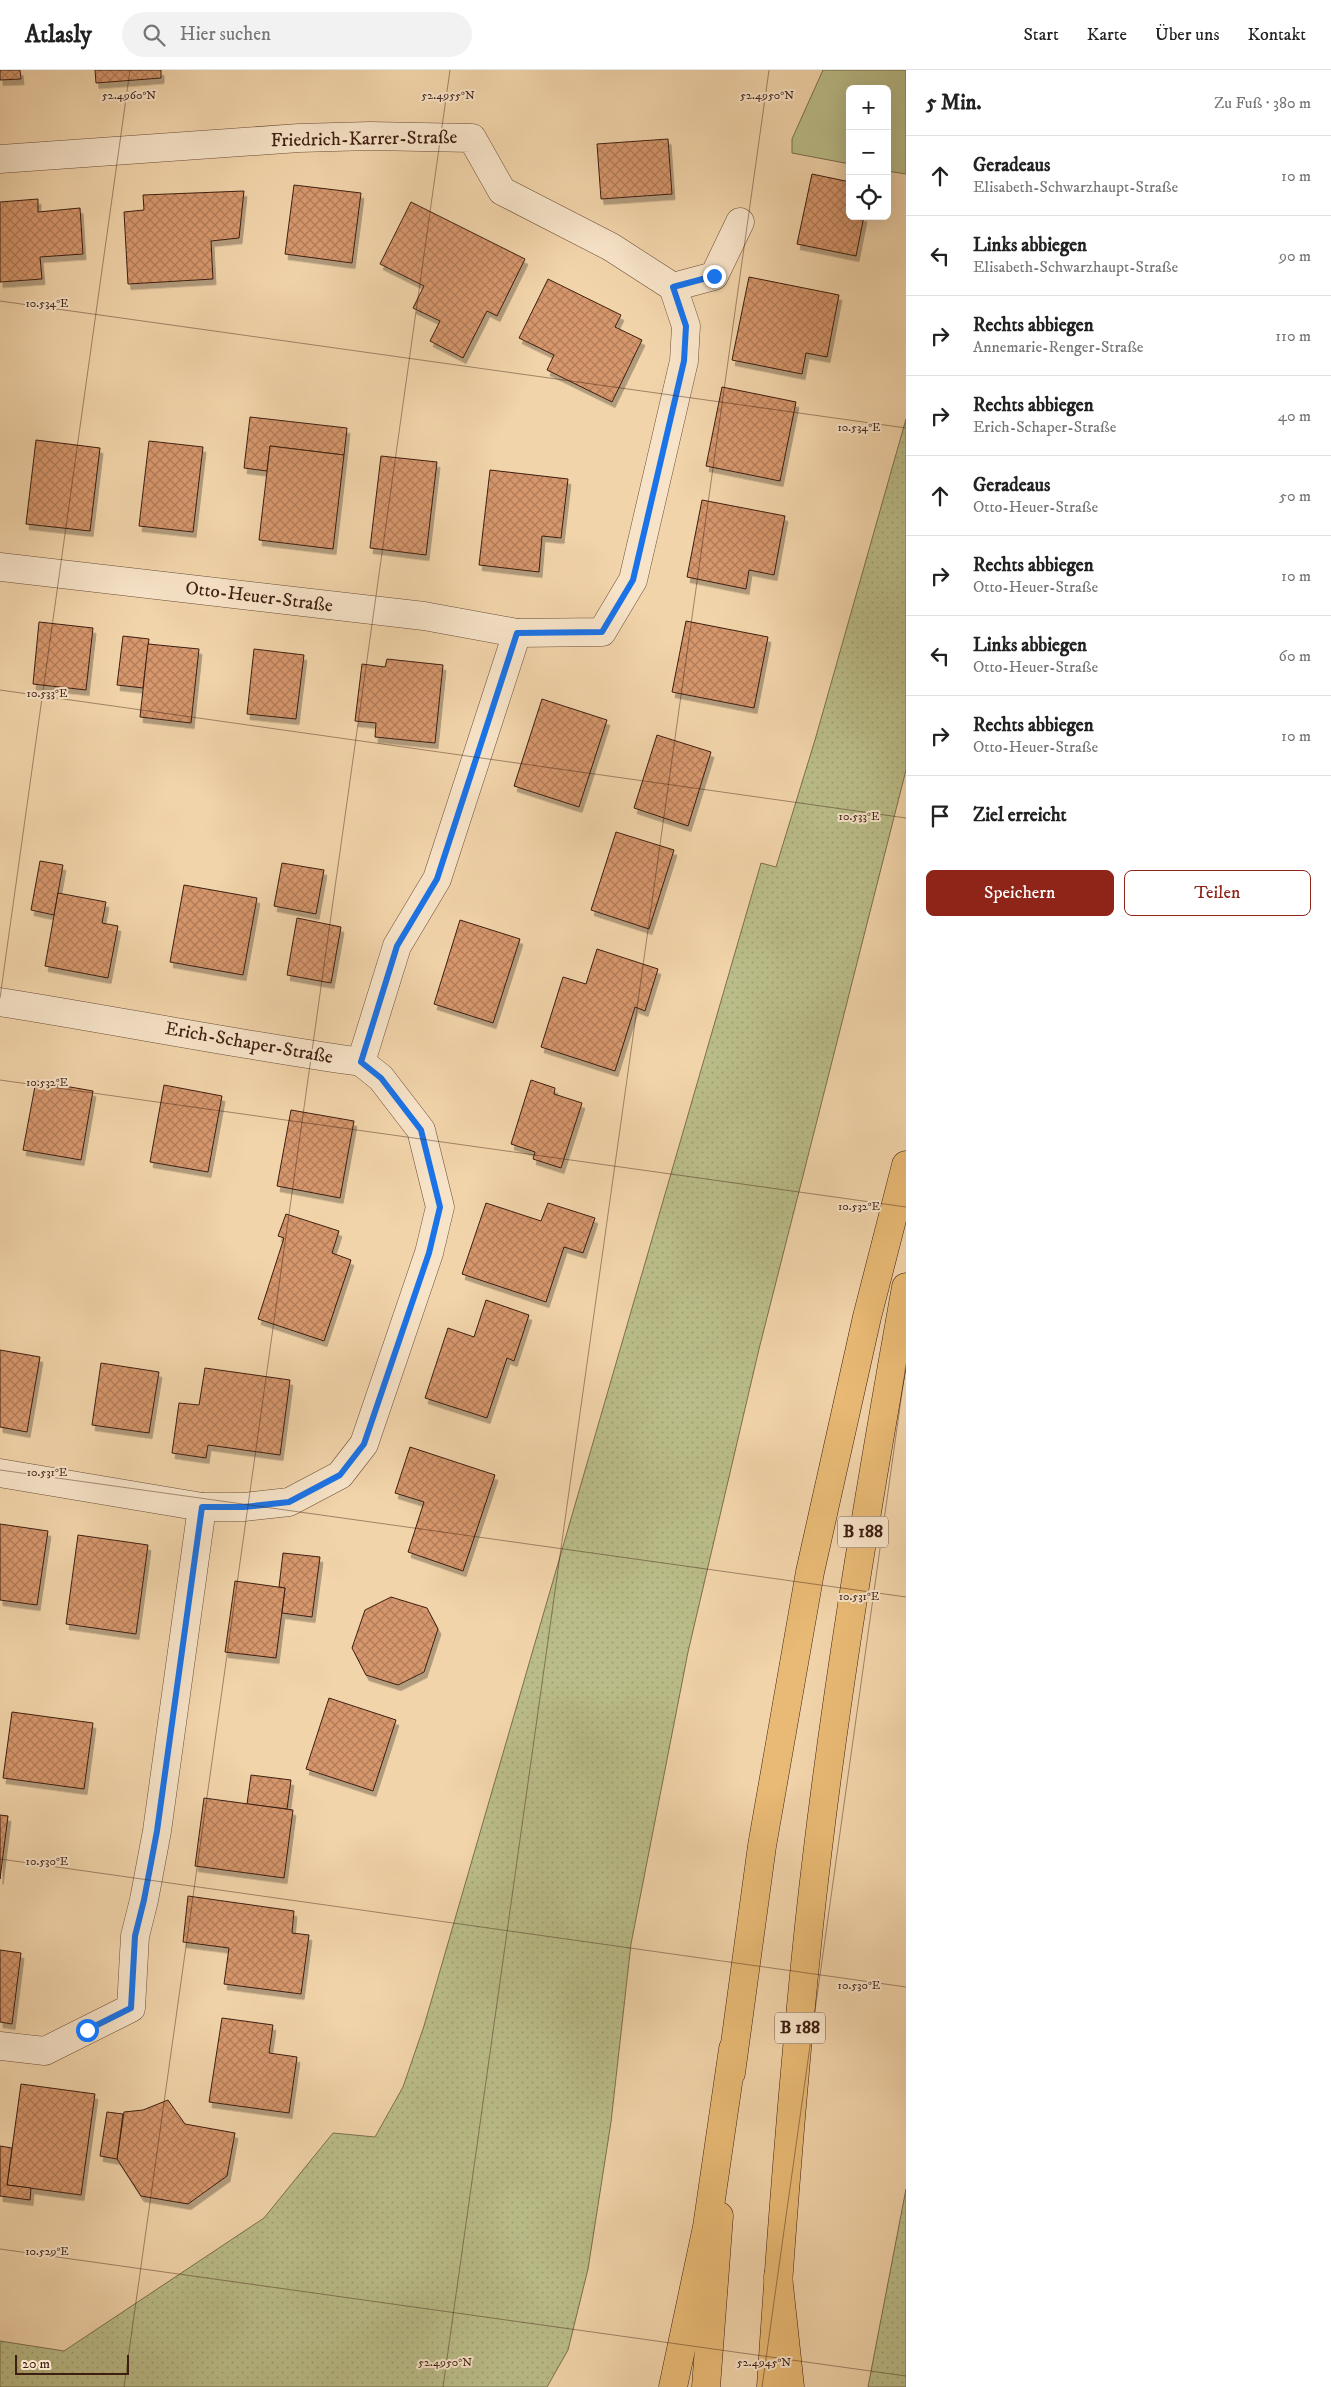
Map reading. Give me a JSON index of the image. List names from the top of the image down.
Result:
{
  "streets": {
    "main road": ["B 188"],
    "street": ["Friedrich-Karrer-Straße", "Otto-Heuer-Straße", "Erich-Schaper-Straße"]
  },
  "crossings": [
    ["Friedrich-Karrer-Straße", "Otto-Heuer-Straße"]
  ],
  "scale_bar": "20 m",
  "page": {
    "header": "Atlasly",
    "search": "Hier suchen",
    "nav": [
      "Start",
      "Karte",
      "Über uns",
      "Kontakt"
    ],
    "heading": ["5 Min.", "Zu Fuß · 380 m"],
    "map_buttons": ["+", "−"],
    "list": [
      ["Geradeaus", "Elisabeth-Schwarzhaupt-Straße", "10 m"],
      ["Links abbiegen", "Elisabeth-Schwarzhaupt-Straße", "90 m"],
      ["Rechts abbiegen", "Annemarie-Renger-Straße", "110 m"],
      ["Rechts abbiegen", "Erich-Schaper-Straße", "40 m"],
      ["Geradeaus", "Otto-Heuer-Straße", "50 m"],
      ["Rechts abbiegen", "Otto-Heuer-Straße", "10 m"],
      ["Links abbiegen", "Otto-Heuer-Straße", "60 m"],
      ["Rechts abbiegen", "Otto-Heuer-Straße", "10 m"],
      "Ziel erreicht"
    ],
    "buttons": ["Speichern", "Teilen"],
    "scale": "20 m"
  },
  "coordinates": [
    "52.4960°N",
    "52.4955°N",
    "52.4950°N",
    "10.534°E",
    "10.533°E",
    "10.532°E",
    "10.531°E",
    "10.530°E",
    "10.529°E",
    "52.4945°N"
  ]
}
